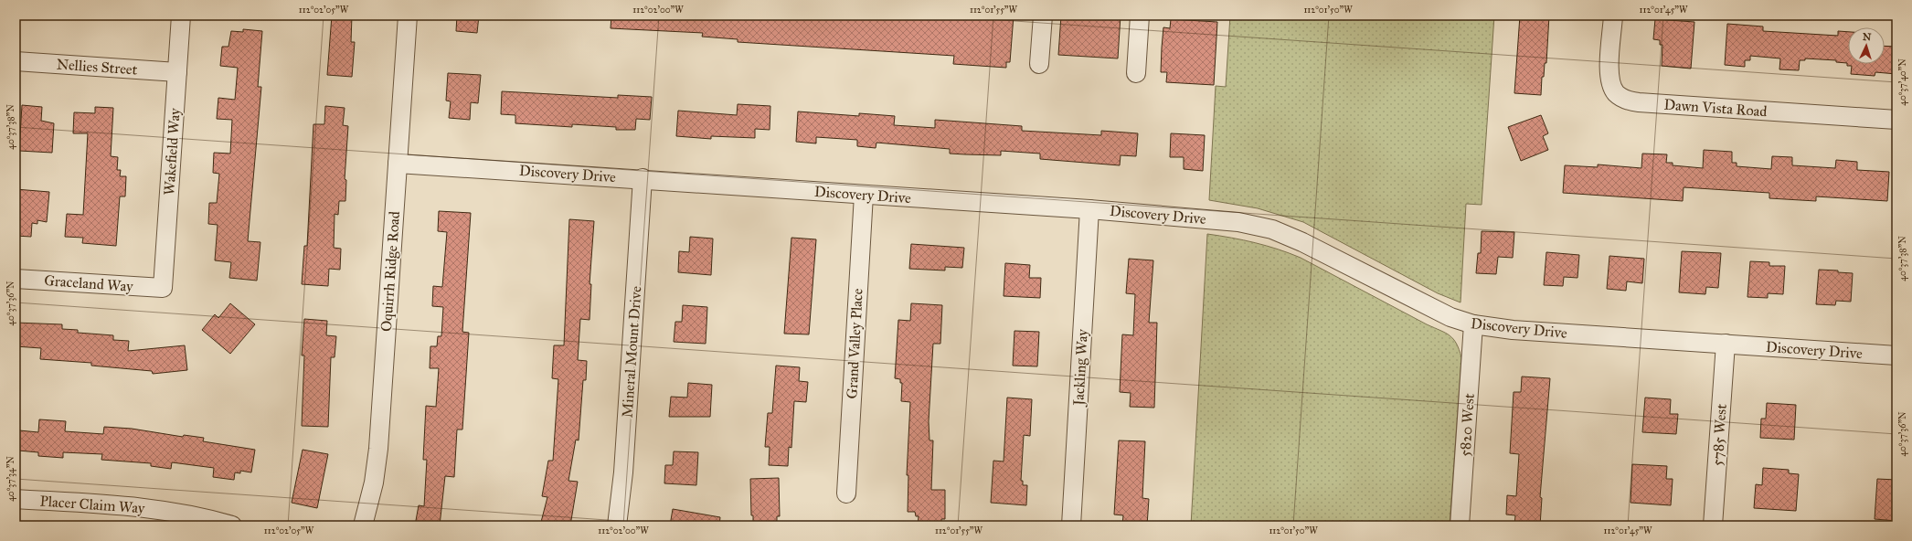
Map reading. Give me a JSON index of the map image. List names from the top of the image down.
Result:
{
  "streets": {
    "street": [
      "Nellies Street",
      "Dawn Vista Road",
      "Wakefield Way",
      "Discovery Drive",
      "Oquirrh Ridge Road",
      "Graceland Way",
      "Grand Valley Place",
      "Mineral Mount Drive",
      "Jackling Way",
      "5820 West",
      "5785 West",
      "Placer Claim Way"
    ]
  },
  "crossings": [
    ["Nellies Street", "Wakefield Way"],
    ["Wakefield Way", "Graceland Way"],
    ["Discovery Drive", "Oquirrh Ridge Road"],
    ["Discovery Drive", "Grand Valley Place"],
    ["Discovery Drive", "Mineral Mount Drive"],
    ["Discovery Drive", "Jackling Way"],
    ["Discovery Drive", "5820 West"],
    ["Discovery Drive", "5785 West"]
  ],
  "north": "top",
  "coordinates": [
    "112°02'05\"W",
    "112°02'00\"W",
    "112°01'55\"W",
    "112°01'50\"W",
    "112°01'45\"W",
    "40°37'40\"N",
    "40°37'38\"N",
    "40°37'36\"N",
    "40°37'34\"N"
  ]
}
